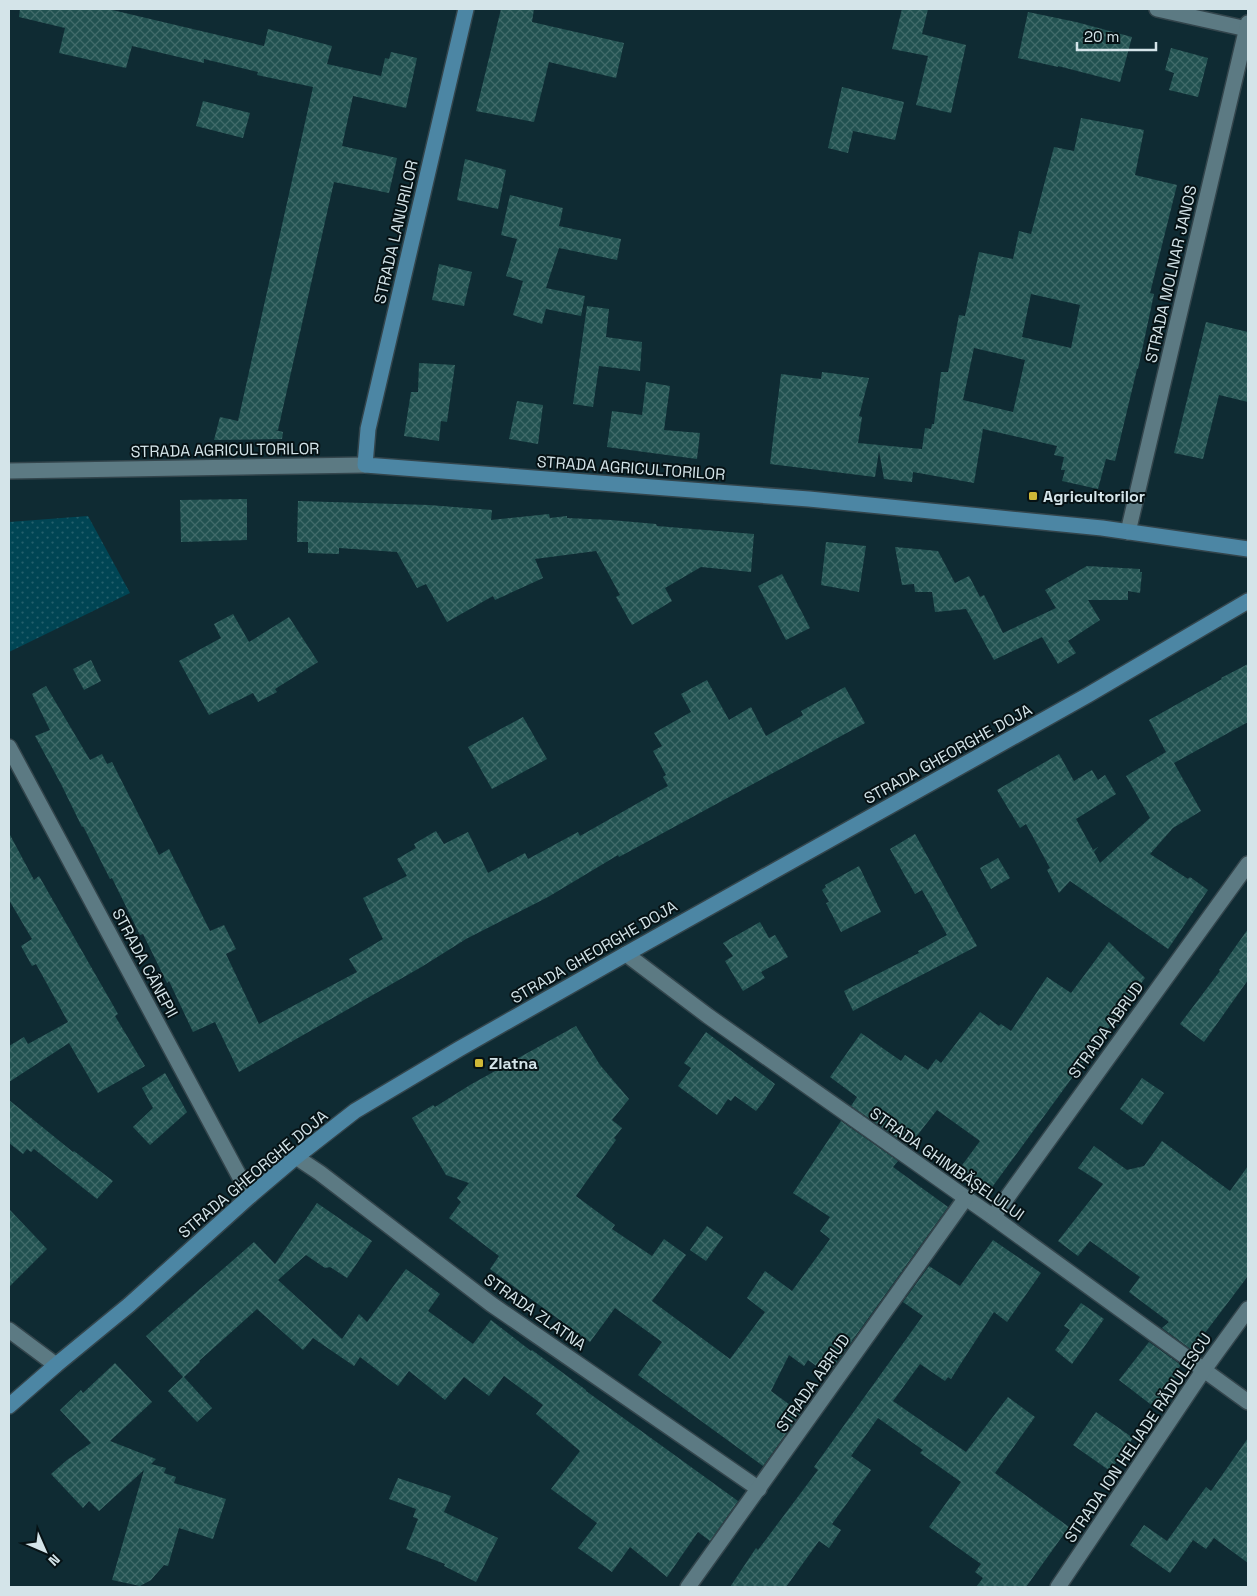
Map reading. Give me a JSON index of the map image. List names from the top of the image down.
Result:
{
  "streets": {
    "main road": ["STRADA LANURILOR", "STRADA AGRICULTORILOR", "STRADA GHEORGHE DOJA"],
    "street": [
      "STRADA MOLNAR JANOS",
      "STRADA CÂNEPII",
      "STRADA ABRUD",
      "STRADA GHIMBĂȘELULUI",
      "STRADA ZLATNA",
      "STRADA ION HELIADE RĂDULESCU"
    ]
  },
  "crossings": [
    ["STRADA LANURILOR", "STRADA AGRICULTORILOR"],
    ["STRADA MOLNAR JANOS", "STRADA AGRICULTORILOR"],
    ["STRADA GHEORGHE DOJA", "STRADA CÂNEPII"],
    ["STRADA GHEORGHE DOJA", "STRADA GHIMBĂȘELULUI"],
    ["STRADA GHEORGHE DOJA", "STRADA ZLATNA"],
    ["STRADA ABRUD", "STRADA GHIMBĂȘELULUI"],
    ["STRADA ABRUD", "STRADA ZLATNA"],
    ["STRADA GHIMBĂȘELULUI", "STRADA ION HELIADE RĂDULESCU"]
  ],
  "places": {
    "transit": ["Agricultorilor", "Zlatna"]
  },
  "scale_bar": "20 m",
  "north": "bottom right"
}
